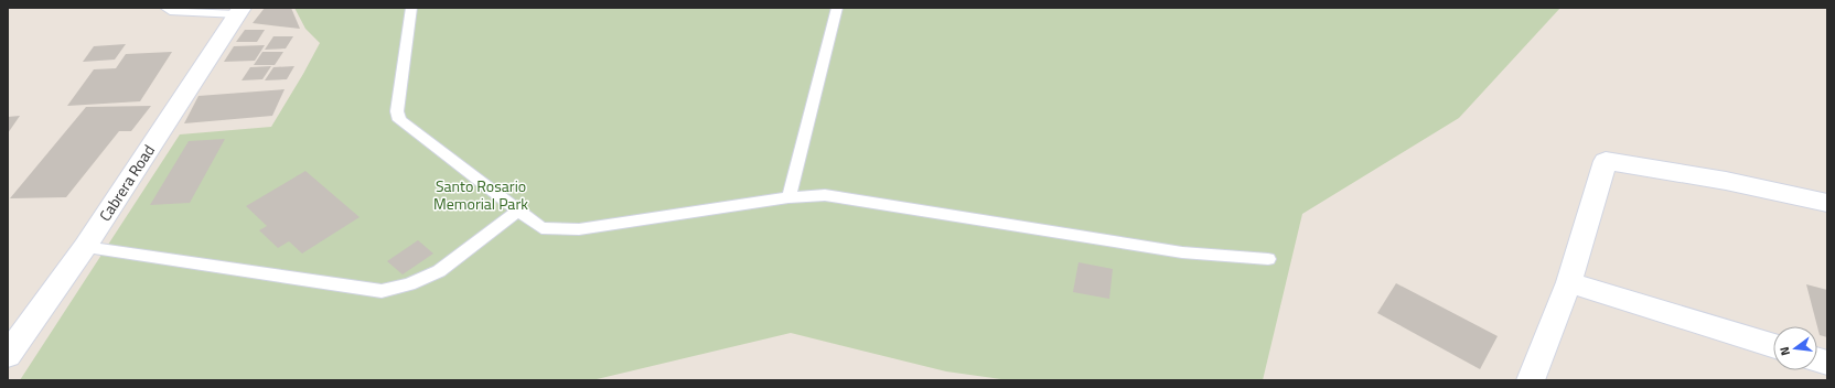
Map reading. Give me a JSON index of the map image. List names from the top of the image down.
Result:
{
  "streets": {
    "street": ["Cabrera Road"]
  },
  "parks": ["Santo Rosario Memorial Park"],
  "north": "left"
}
